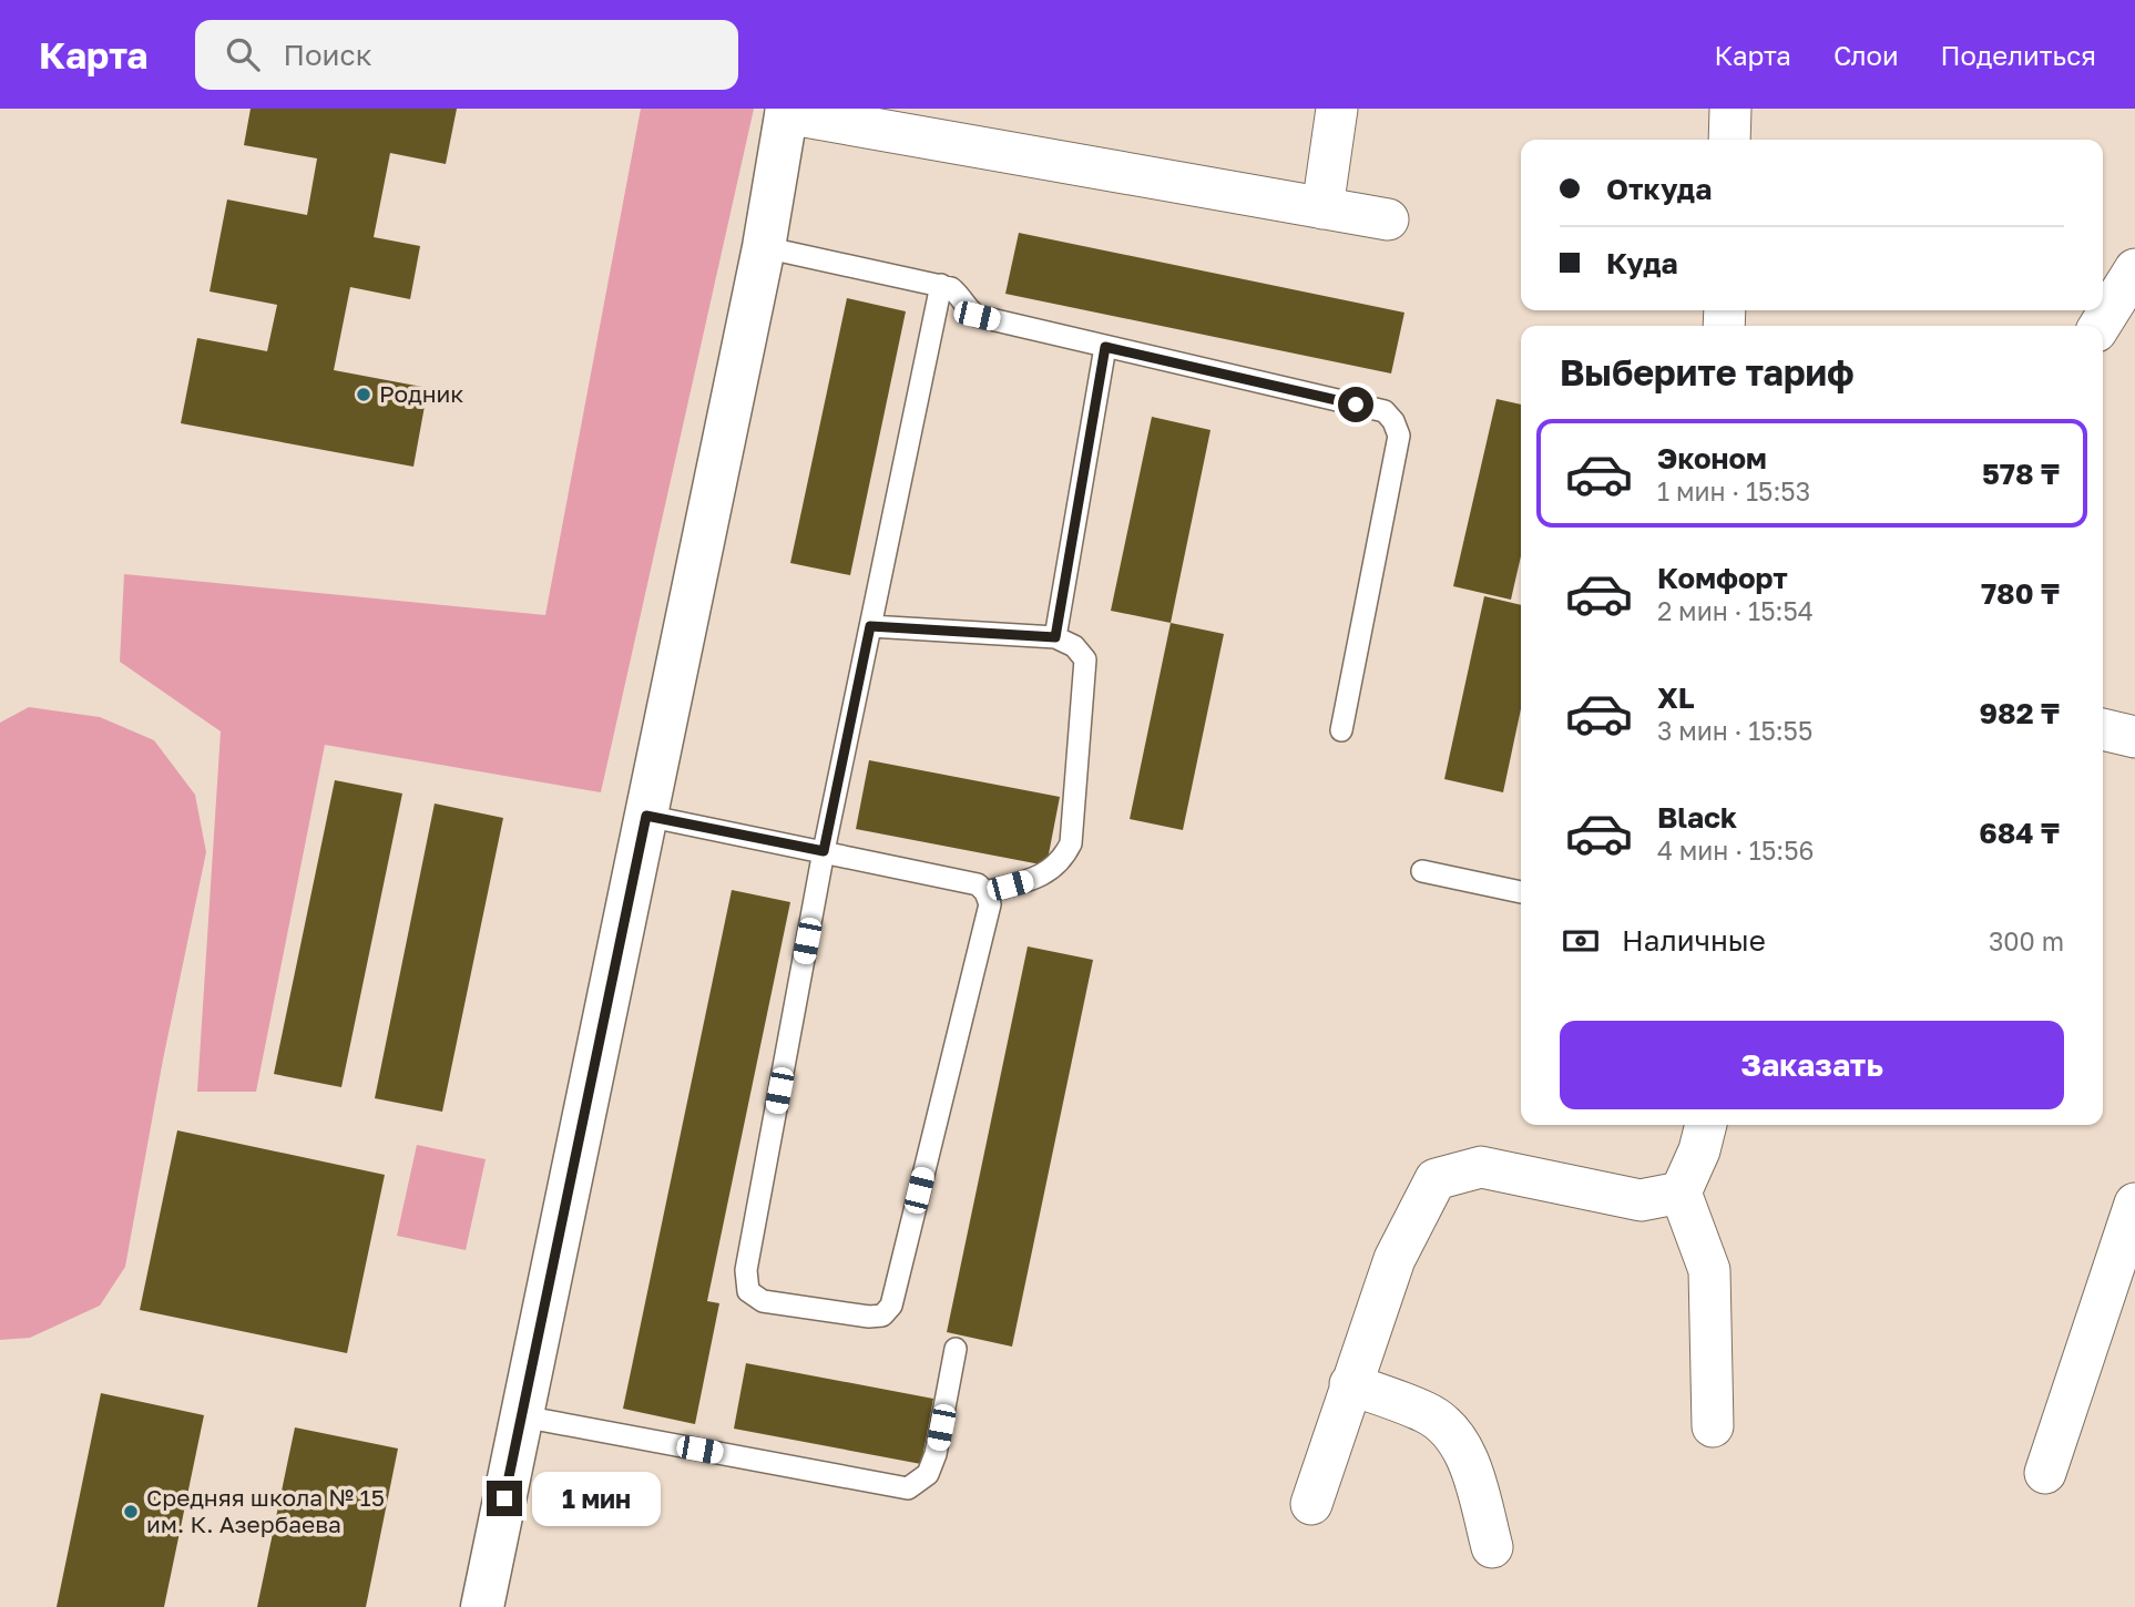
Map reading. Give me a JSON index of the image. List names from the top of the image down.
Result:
{
  "places": ["Родник", "Средняя школа № 15 им. К. Азербаева"],
  "page": {
    "header": "Карта",
    "search": "Поиск",
    "nav": ["Карта", "Слои", "Поделиться"],
    "banner": ["Откуда", "Куда"],
    "heading": "Выберите тариф",
    "list": [
      {
        "name": "Эконом",
        "note": "1 мин · 15:53",
        "value": "578 ₸"
      },
      {
        "name": "Комфорт",
        "note": "2 мин · 15:54",
        "value": "780 ₸"
      },
      {
        "name": "XL",
        "note": "3 мин · 15:55",
        "value": "982 ₸"
      },
      {
        "name": "Black",
        "note": "4 мин · 15:56",
        "value": "684 ₸"
      }
    ],
    "pay": ["Наличные", "300 m"],
    "buttons": "Заказать",
    "bubble": "1 мин"
  }
}
